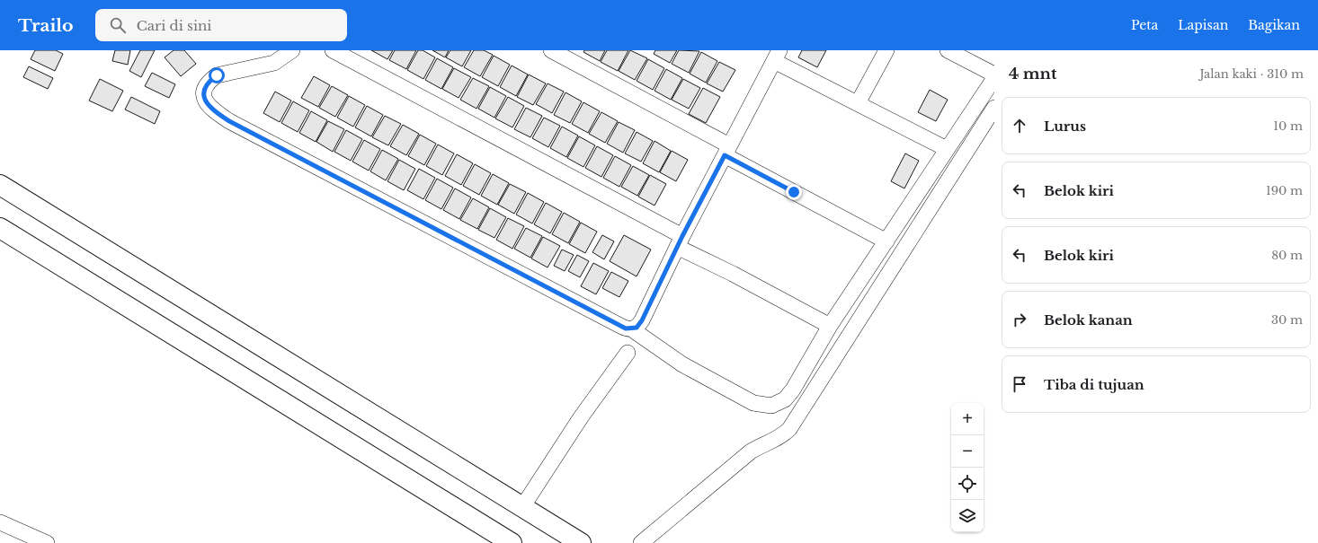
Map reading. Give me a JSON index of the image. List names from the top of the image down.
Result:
{
  "page": {
    "header": "Trailo",
    "search": "Cari di sini",
    "nav": ["Peta", "Lapisan", "Bagikan"],
    "heading": ["4 mnt", "Jalan kaki · 310 m"],
    "list": [
      ["Lurus", "10 m"],
      ["Belok kiri", "190 m"],
      ["Belok kiri", "80 m"],
      ["Belok kanan", "30 m"],
      "Tiba di tujuan"
    ],
    "map_buttons": ["+", "−"]
  }
}
